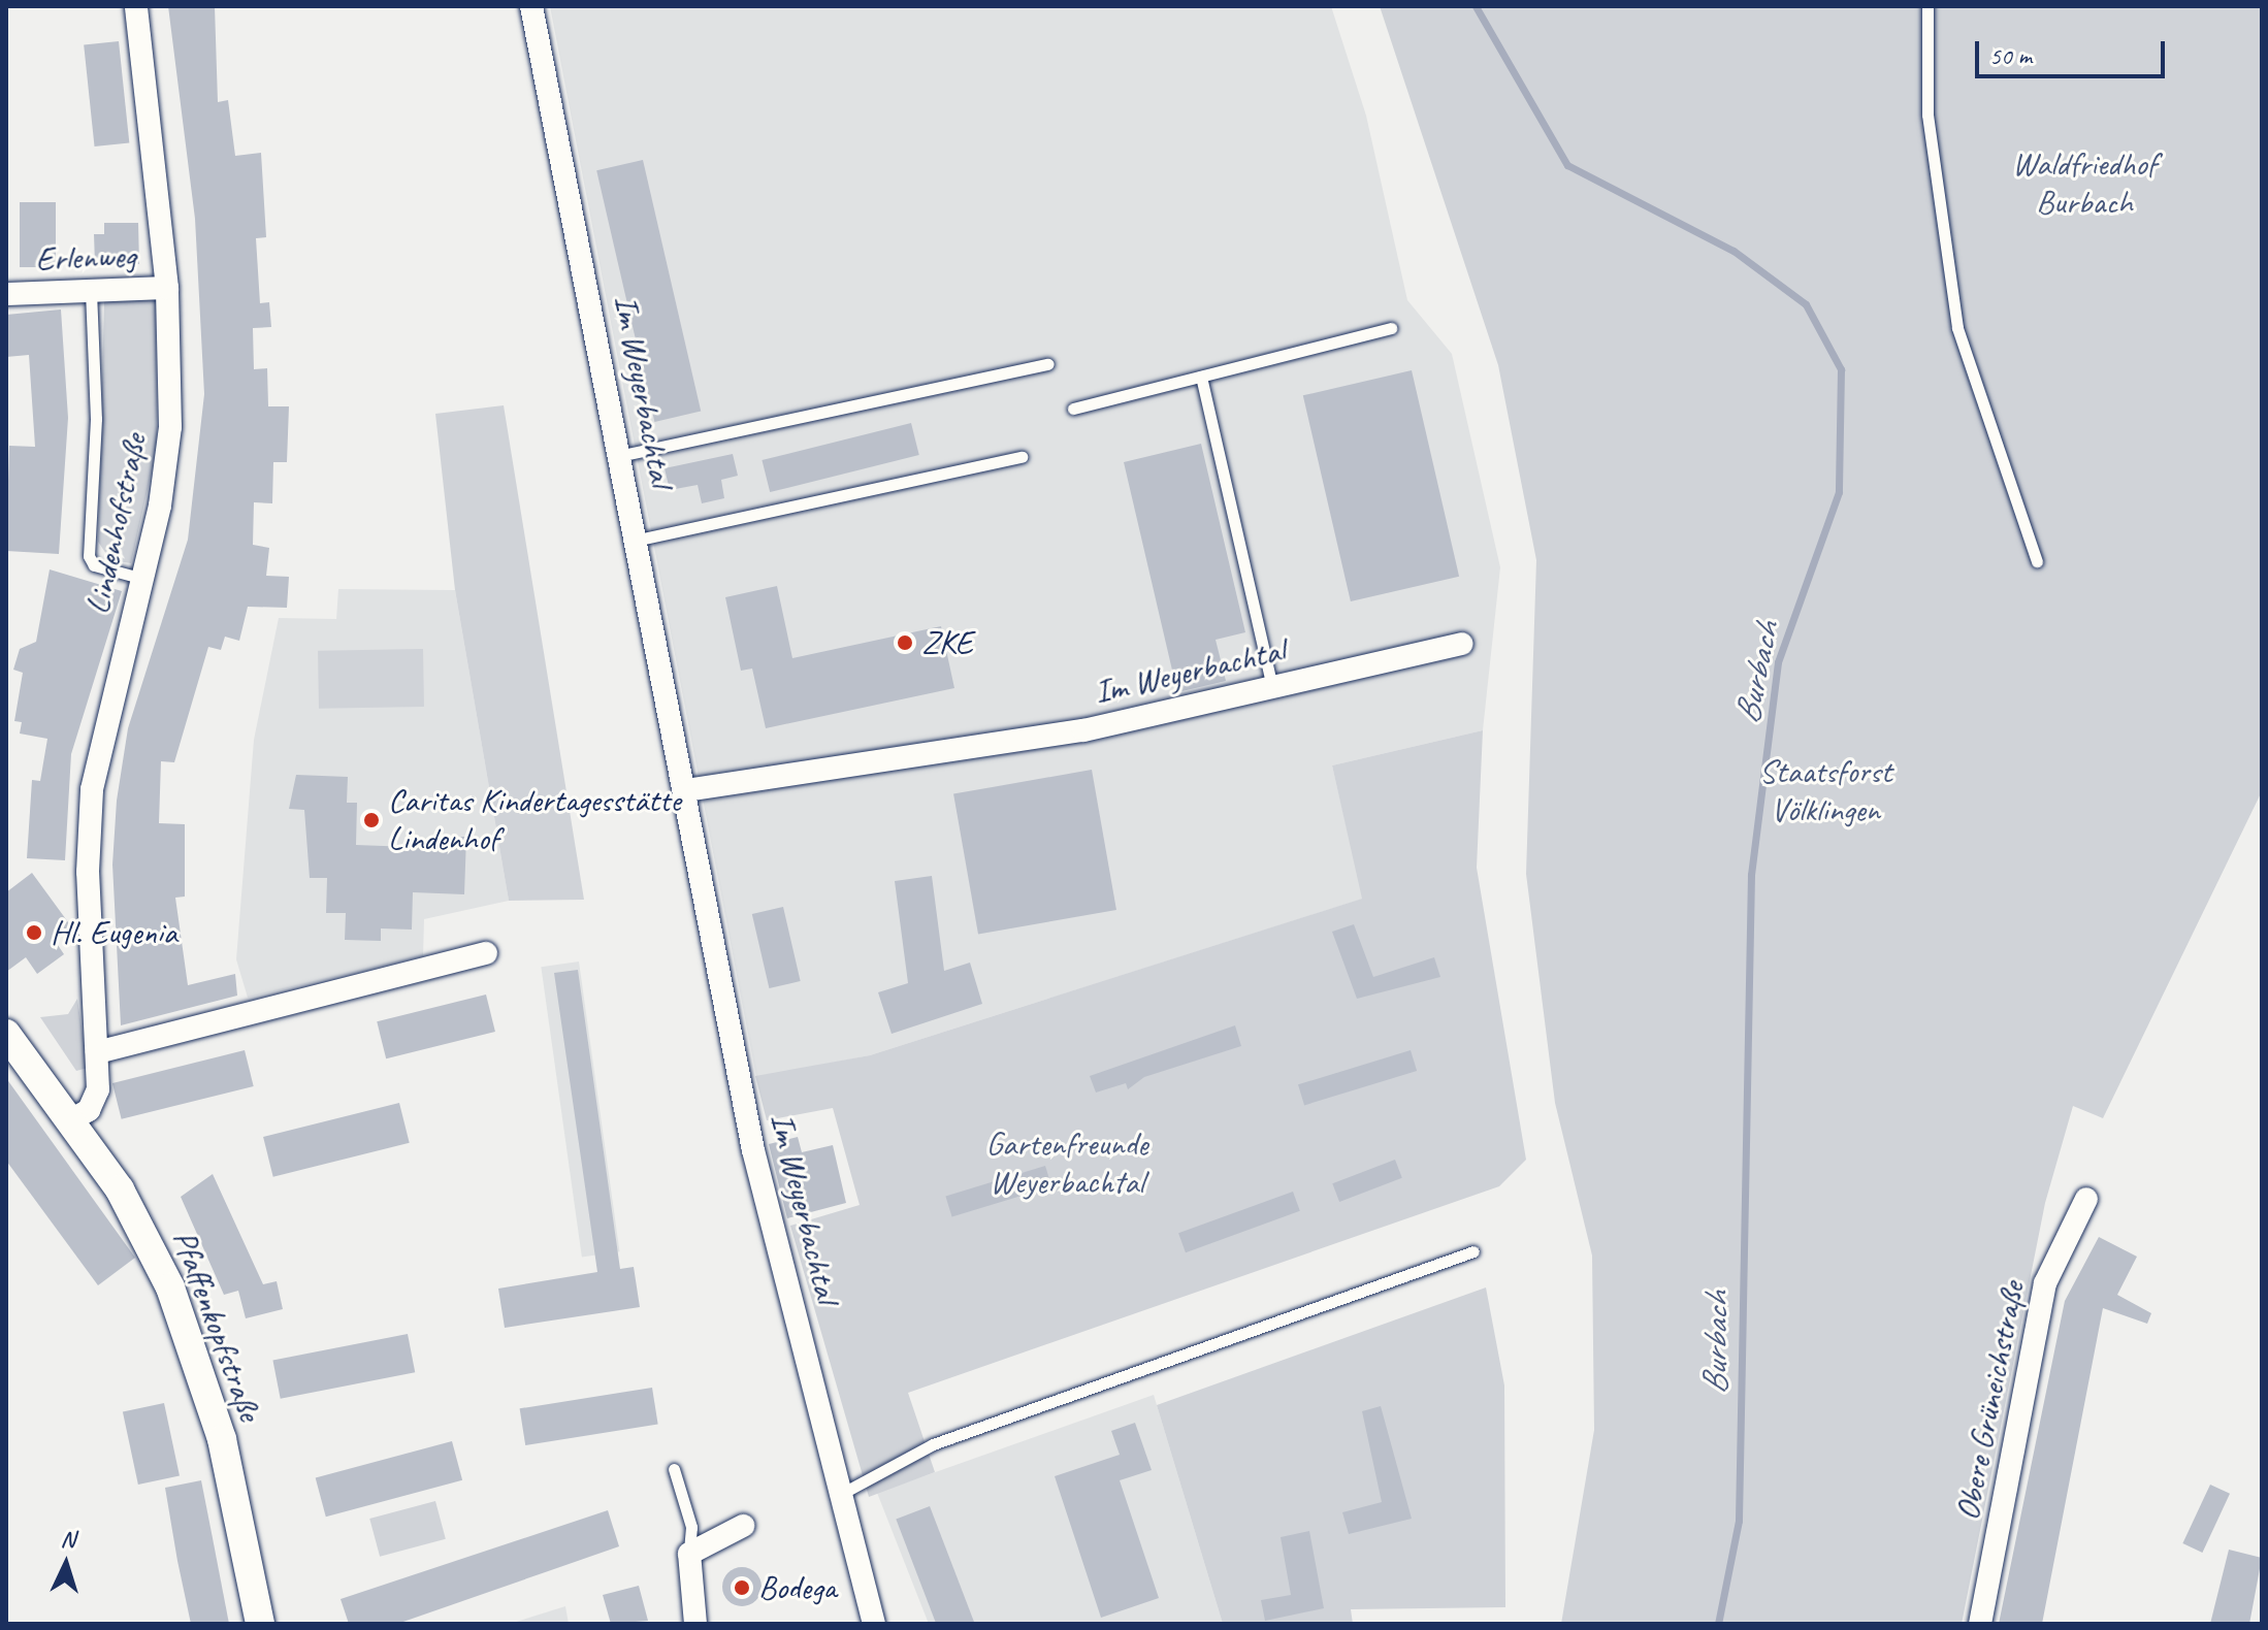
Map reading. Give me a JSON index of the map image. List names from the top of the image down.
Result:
{
  "streets": {
    "street": [
      "Erlenweg",
      "Im Weyerbachtal",
      "Lindenhofstraße",
      "Pfaffenkopfstraße",
      "Obere Grüneichstraße"
    ]
  },
  "crossings": [
    ["Erlenweg", "Lindenhofstraße"]
  ],
  "water": ["Burbach"],
  "parks": ["Waldfriedhof Burbach", "Staatsforst Völklingen", "Gartenfreunde Weyerbachtal"],
  "places": [
    "ZKE",
    "Caritas Kindertagesstätte Lindenhof",
    "Hl. Eugenia",
    "Bodega"
  ],
  "scale_bar": "50 m",
  "north": "top"
}
